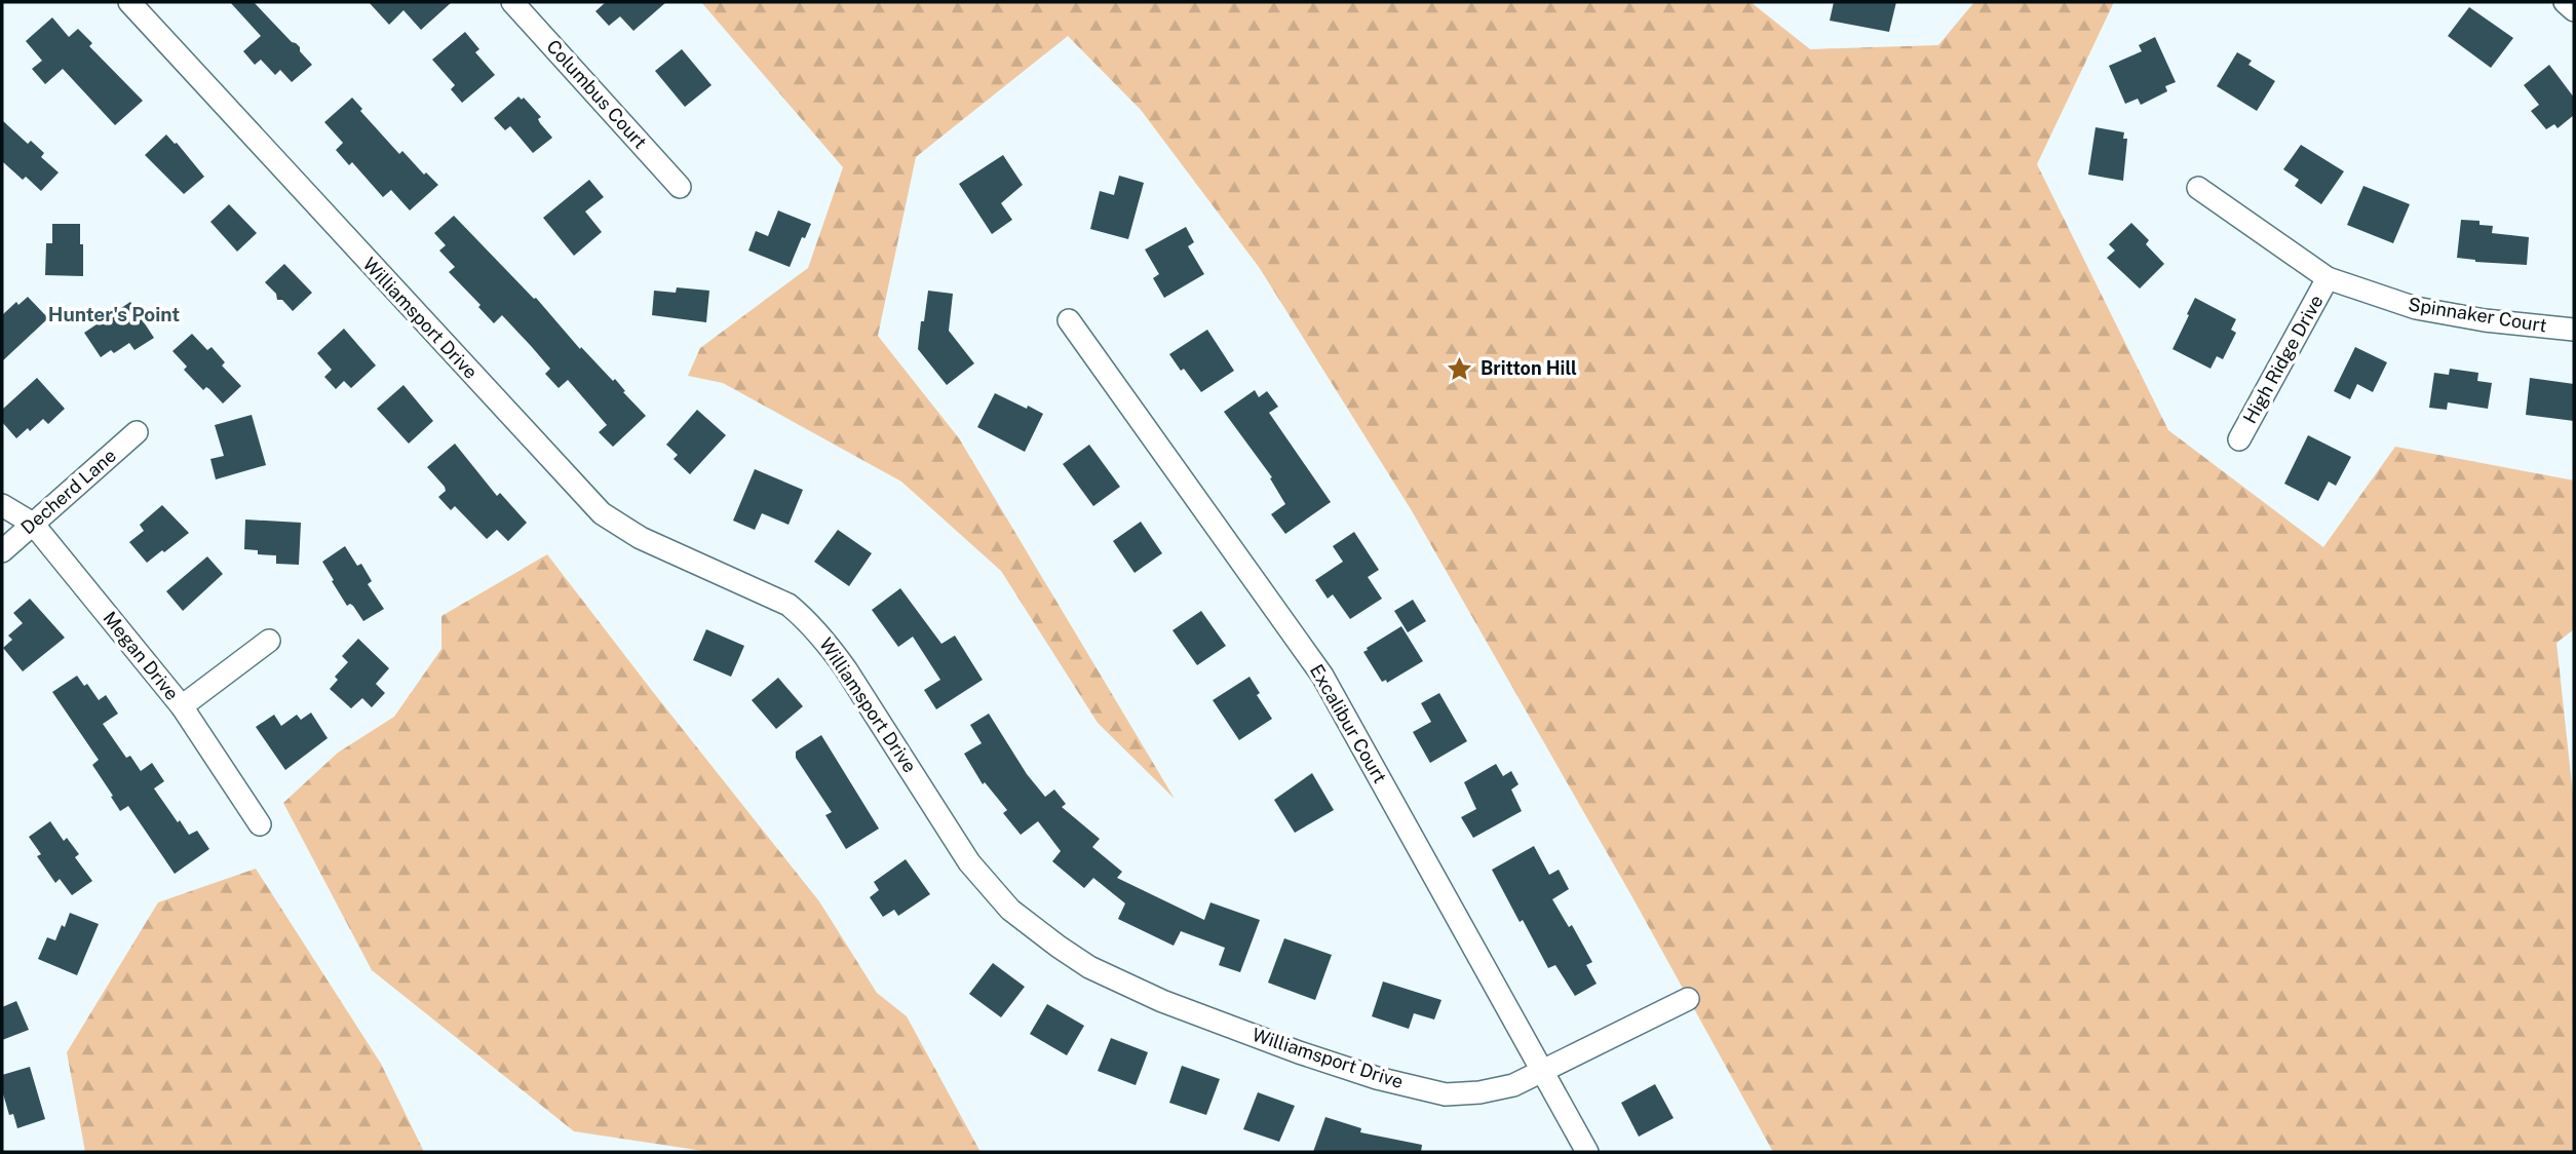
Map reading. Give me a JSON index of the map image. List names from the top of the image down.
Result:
{
  "streets": {
    "street": [
      "Columbus Court",
      "Spinnaker Court",
      "Williamsport Drive",
      "High Ridge Drive",
      "Decherd Lane",
      "Megan Drive",
      "Excalibur Court"
    ]
  },
  "crossings": [
    ["Spinnaker Court", "High Ridge Drive"],
    ["Williamsport Drive", "Excalibur Court"],
    ["Decherd Lane", "Megan Drive"]
  ],
  "districts": ["Hunter's Point"],
  "places": {
    "place": ["Britton Hill"]
  }
}
